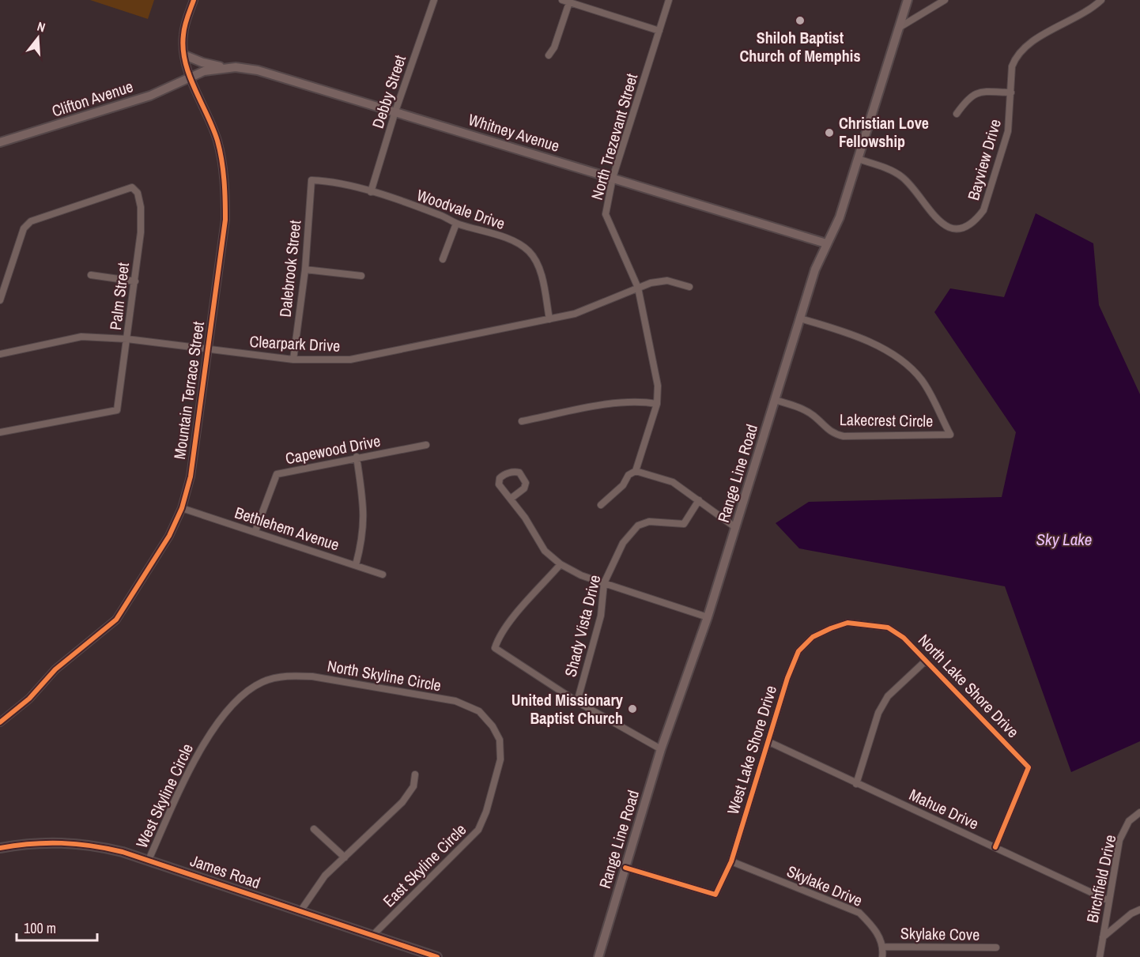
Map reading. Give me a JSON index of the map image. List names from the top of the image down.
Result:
{
  "streets": {
    "main road": [
      "Clifton Avenue",
      "Whitney Avenue",
      "Range Line Road",
      "James Road"
    ],
    "street": [
      "Debby Street",
      "North Trezevant Street",
      "Bayview Drive",
      "Woodvale Drive",
      "Dalebrook Street",
      "Palm Street",
      "Clearpark Drive",
      "Mountain Terrace Street",
      "Lakecrest Circle",
      "Capewood Drive",
      "Bethlehem Avenue",
      "Shady Vista Drive",
      "North Skyline Circle",
      "North Lake Shore Drive",
      "West Lake Shore Drive",
      "West Skyline Circle",
      "Mahue Drive",
      "East Skyline Circle",
      "Birchfield Drive",
      "Skylake Drive",
      "Skylake Cove"
    ]
  },
  "crossings": [
    ["Debby Street", "Whitney Avenue"],
    ["Debby Street", "Woodvale Drive"],
    ["Clifton Avenue", "Whitney Avenue"],
    ["Clifton Avenue", "Mountain Terrace Street"],
    ["Whitney Avenue", "North Trezevant Street"],
    ["Whitney Avenue", "Mountain Terrace Street"],
    ["Whitney Avenue", "Range Line Road"],
    ["North Trezevant Street", "Clearpark Drive"],
    ["Bayview Drive", "Range Line Road"],
    ["Woodvale Drive", "Dalebrook Street"],
    ["Woodvale Drive", "Clearpark Drive"],
    ["Dalebrook Street", "Clearpark Drive"],
    ["Palm Street", "Clearpark Drive"],
    ["Clearpark Drive", "Mountain Terrace Street"],
    ["Mountain Terrace Street", "Bethlehem Avenue"],
    ["Lakecrest Circle", "Range Line Road"],
    ["Capewood Drive", "Bethlehem Avenue"],
    ["Range Line Road", "West Lake Shore Drive"],
    ["North Skyline Circle", "West Skyline Circle"],
    ["North Skyline Circle", "East Skyline Circle"],
    ["North Lake Shore Drive", "West Lake Shore Drive"],
    ["North Lake Shore Drive", "Mahue Drive"],
    ["West Lake Shore Drive", "Mahue Drive"],
    ["West Lake Shore Drive", "Skylake Drive"],
    ["West Skyline Circle", "James Road"],
    ["Mahue Drive", "Birchfield Drive"],
    ["East Skyline Circle", "James Road"],
    ["Skylake Drive", "Skylake Cove"]
  ],
  "water": ["Sky Lake"],
  "places": ["Shiloh Baptist Church of Memphis", "Christian Love Fellowship", "United Missionary Baptist Church"],
  "scale_bar": "100 m",
  "north": "top"
}
